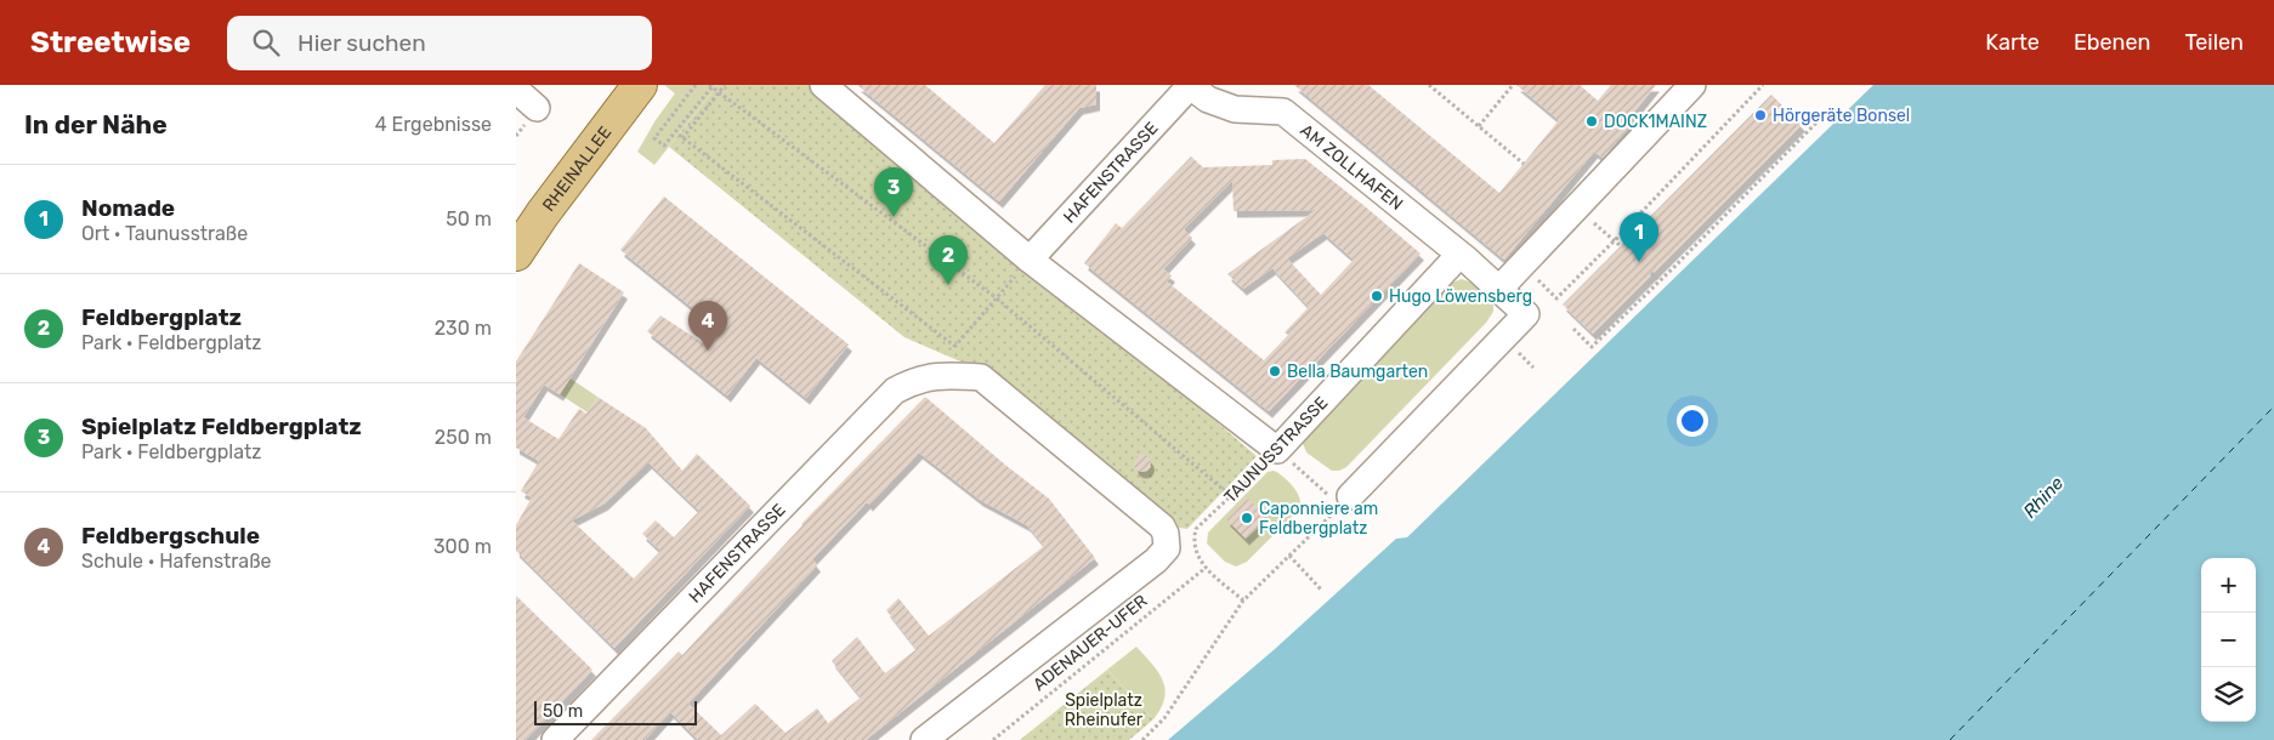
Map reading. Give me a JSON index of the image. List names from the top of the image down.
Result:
{
  "streets": {
    "main road": ["RHEINALLEE"],
    "street": ["AM ZOLLHAFEN", "HAFENSTRASSE", "TAUNUSSTRASSE"],
    "path": ["ADENAUER-UFER"]
  },
  "crossings": [
    ["AM ZOLLHAFEN", "HAFENSTRASSE"],
    ["AM ZOLLHAFEN", "TAUNUSSTRASSE"],
    ["TAUNUSSTRASSE", "ADENAUER-UFER"]
  ],
  "water": ["Rhine"],
  "parks": ["Spielplatz Rheinufer"],
  "places": [
    "Hörgeräte Bonsel",
    "DOCK1MAINZ",
    "Hugo Löwensberg",
    "Bella Baumgarten",
    "Caponniere am Feldbergplatz"
  ],
  "scale_bar": "50 m",
  "page": {
    "header": "Streetwise",
    "search": "Hier suchen",
    "nav": ["Karte", "Ebenen", "Teilen"],
    "heading": ["In der Nähe", "4 Ergebnisse"],
    "list": [
      {
        "mark": "1",
        "name": "Nomade",
        "note": "Ort · Taunusstraße",
        "value": "50 m"
      },
      {
        "mark": "2",
        "name": "Feldbergplatz",
        "note": "Park · Feldbergplatz",
        "value": "230 m"
      },
      {
        "mark": "3",
        "name": "Spielplatz Feldbergplatz",
        "note": "Park · Feldbergplatz",
        "value": "250 m"
      },
      {
        "mark": "4",
        "name": "Feldbergschule",
        "note": "Schule · Hafenstraße",
        "value": "300 m"
      }
    ],
    "pins": [
      "3",
      "1",
      "2",
      "4"
    ],
    "map_buttons": ["+", "−"],
    "scale": "50 m"
  }
}
